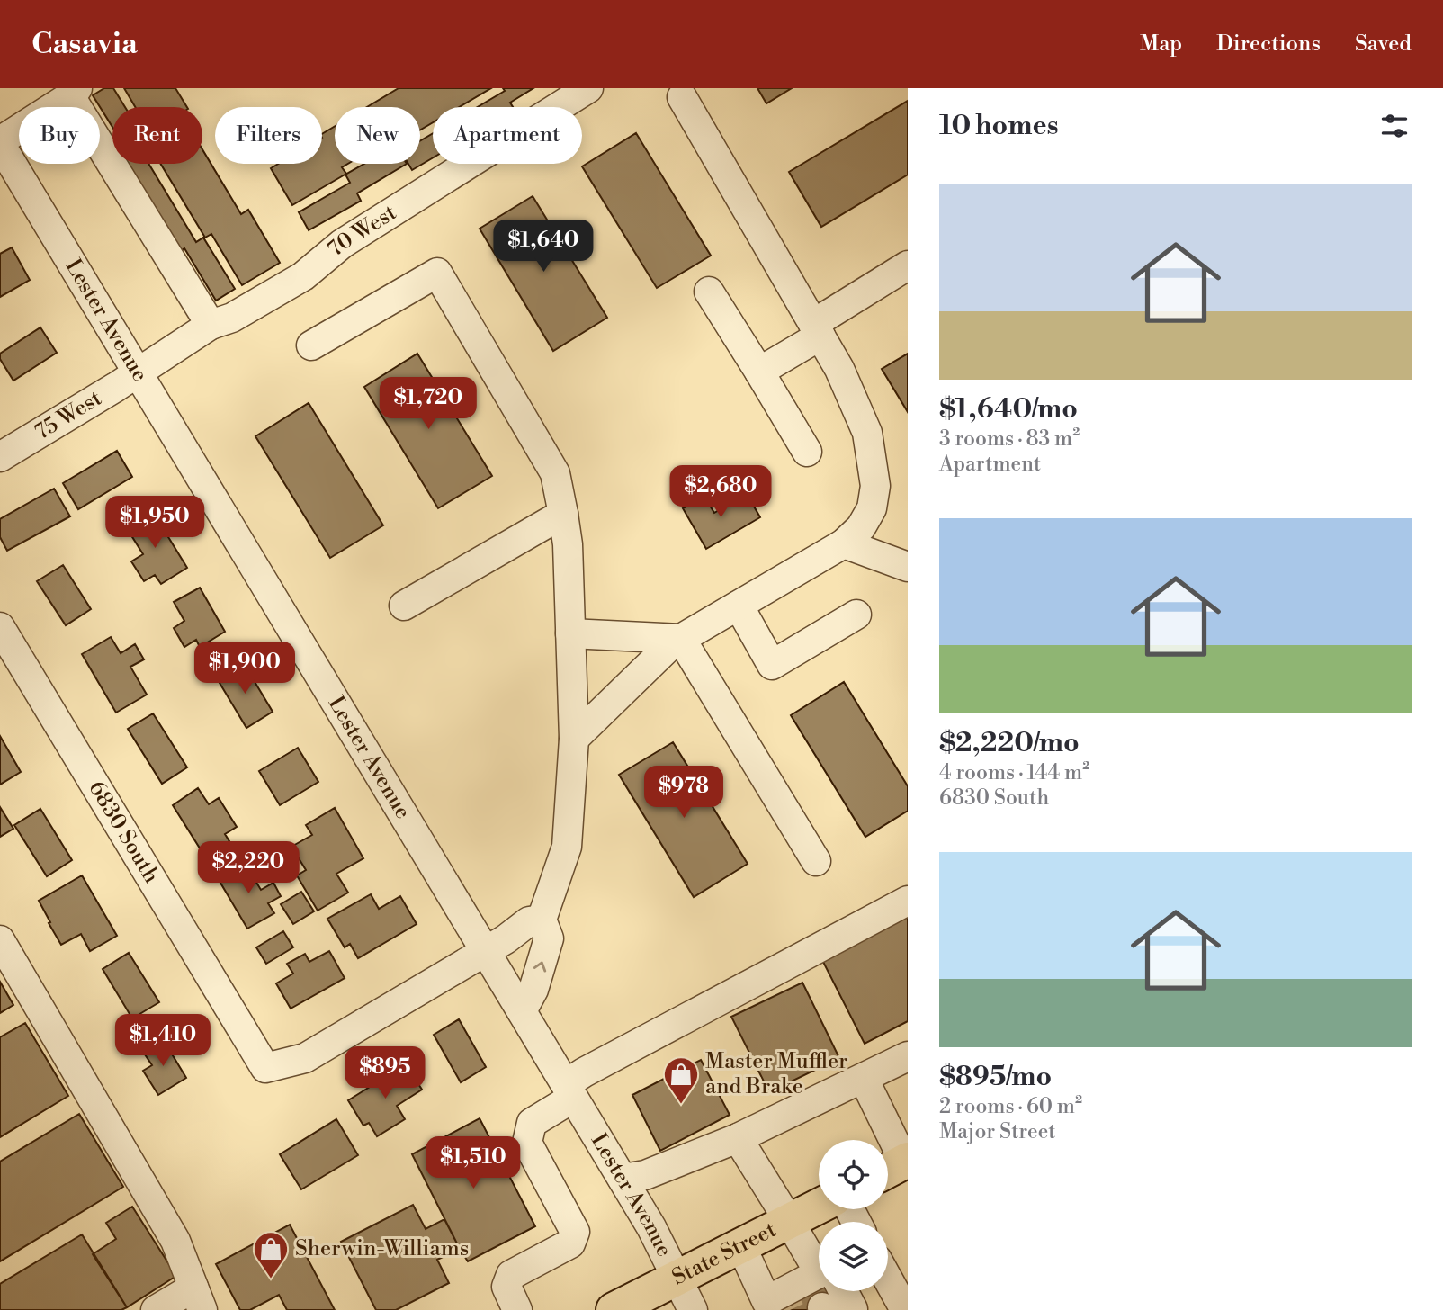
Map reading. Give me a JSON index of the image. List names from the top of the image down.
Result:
{
  "streets": {
    "main road": ["State Street"],
    "street": [
      "70 West",
      "Lester Avenue",
      "75 West",
      "6830 South"
    ]
  },
  "crossings": [
    ["70 West", "Lester Avenue"],
    ["70 West", "75 West"],
    ["Lester Avenue", "75 West"],
    ["Lester Avenue", "6830 South"],
    ["Lester Avenue", "State Street"]
  ],
  "places": {
    "shop": ["Master Muffler and Brake", "Sherwin-Williams"]
  },
  "page": {
    "header": "Casavia",
    "nav": ["Map", "Directions", "Saved"],
    "heading": "10 homes",
    "chip": [
      "Buy",
      "Rent",
      "Filters",
      "New",
      "Apartment"
    ],
    "list": [
      {
        "name": "$1,640/mo",
        "note": "3 rooms · 83 m² · Apartment"
      },
      {
        "name": "$2,220/mo",
        "note": "4 rooms · 144 m² · 6830 South"
      },
      {
        "name": "$895/mo",
        "note": "2 rooms · 60 m² · Major Street"
      }
    ],
    "price": [
      "$1,640",
      "$1,720",
      "$2,680",
      "$1,950",
      "$1,900",
      "$978",
      "$2,220",
      "$1,410",
      "$895",
      "$1,510"
    ]
  }
}
